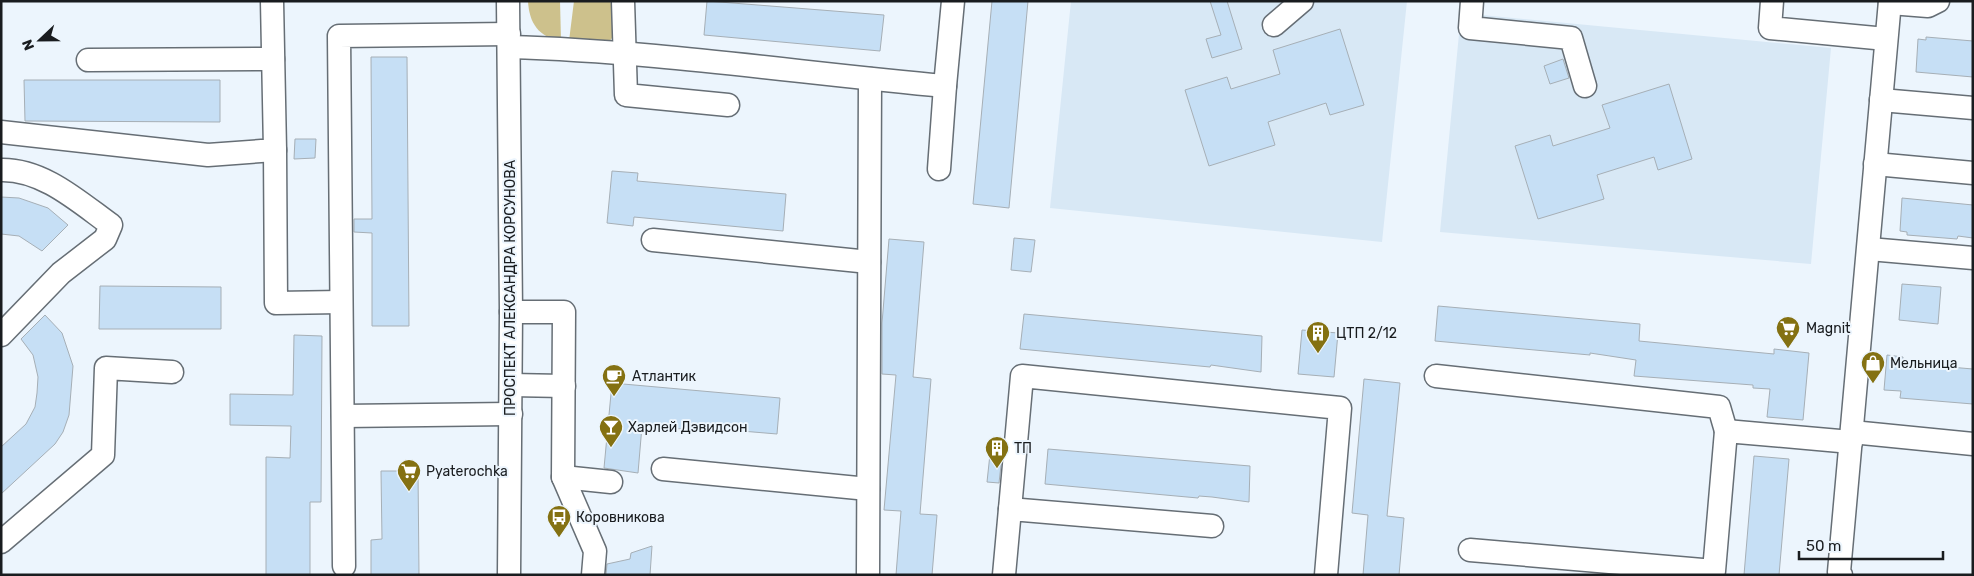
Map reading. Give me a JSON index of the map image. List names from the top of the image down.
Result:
{
  "streets": {
    "street": ["ПРОСПЕКТ АЛЕКСАНДРА КОРСУНОВА"]
  },
  "places": {
    "supermarket": ["Magnit", "Pyaterochka"],
    "building": ["ЦТП 2/12", "ТП"],
    "shop": ["Мельница"],
    "cafe": ["Атлантик"],
    "bar": ["Харлей Дэвидсон"],
    "bus stop": ["Коровникова"]
  },
  "scale_bar": "50 m",
  "north": "left"
}
